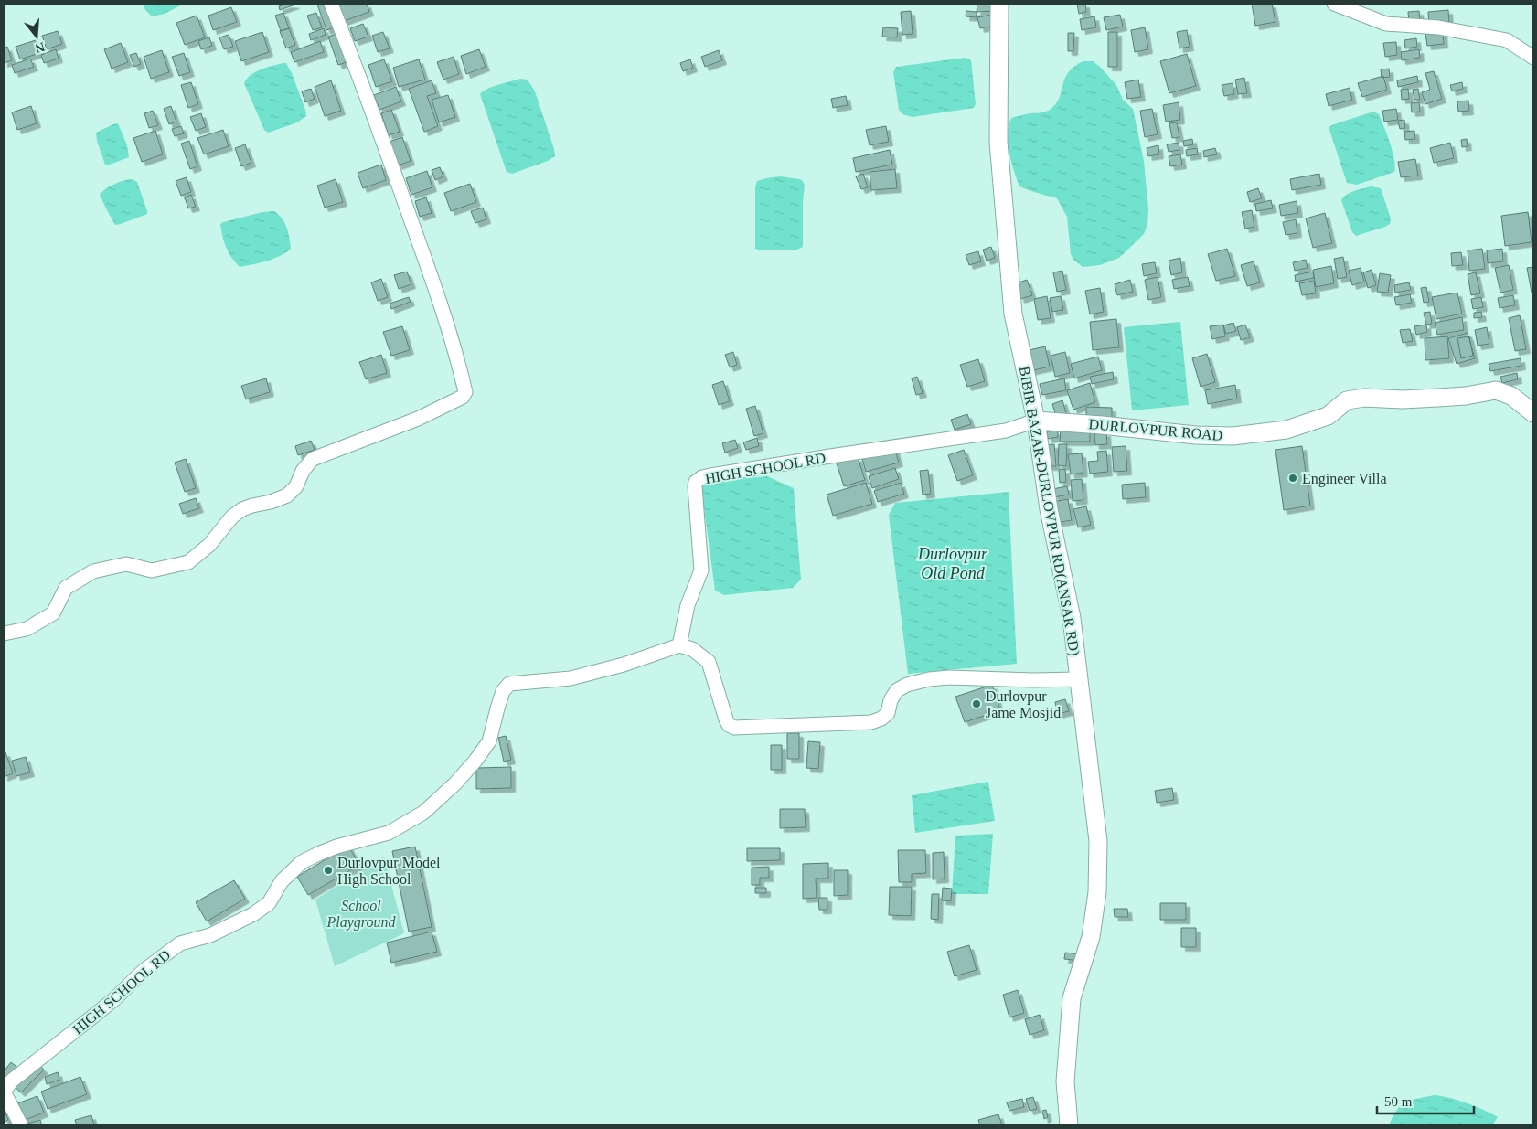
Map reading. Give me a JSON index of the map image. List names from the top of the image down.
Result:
{
  "streets": {
    "street": ["DURLOVPUR ROAD", "HIGH SCHOOL RD", "BIBIR BAZAR-DURLOVPUR RD(ANSAR RD)"]
  },
  "crossings": [
    ["DURLOVPUR ROAD", "HIGH SCHOOL RD"],
    ["DURLOVPUR ROAD", "BIBIR BAZAR-DURLOVPUR RD(ANSAR RD)"],
    ["HIGH SCHOOL RD", "BIBIR BAZAR-DURLOVPUR RD(ANSAR RD)"]
  ],
  "water": ["Durlovpur Old Pond"],
  "parks": ["School Playground"],
  "places": ["Engineer Villa", "Durlovpur Jame Mosjid", "Durlovpur Model High School"],
  "scale_bar": "50 m",
  "north": "bottom"
}
